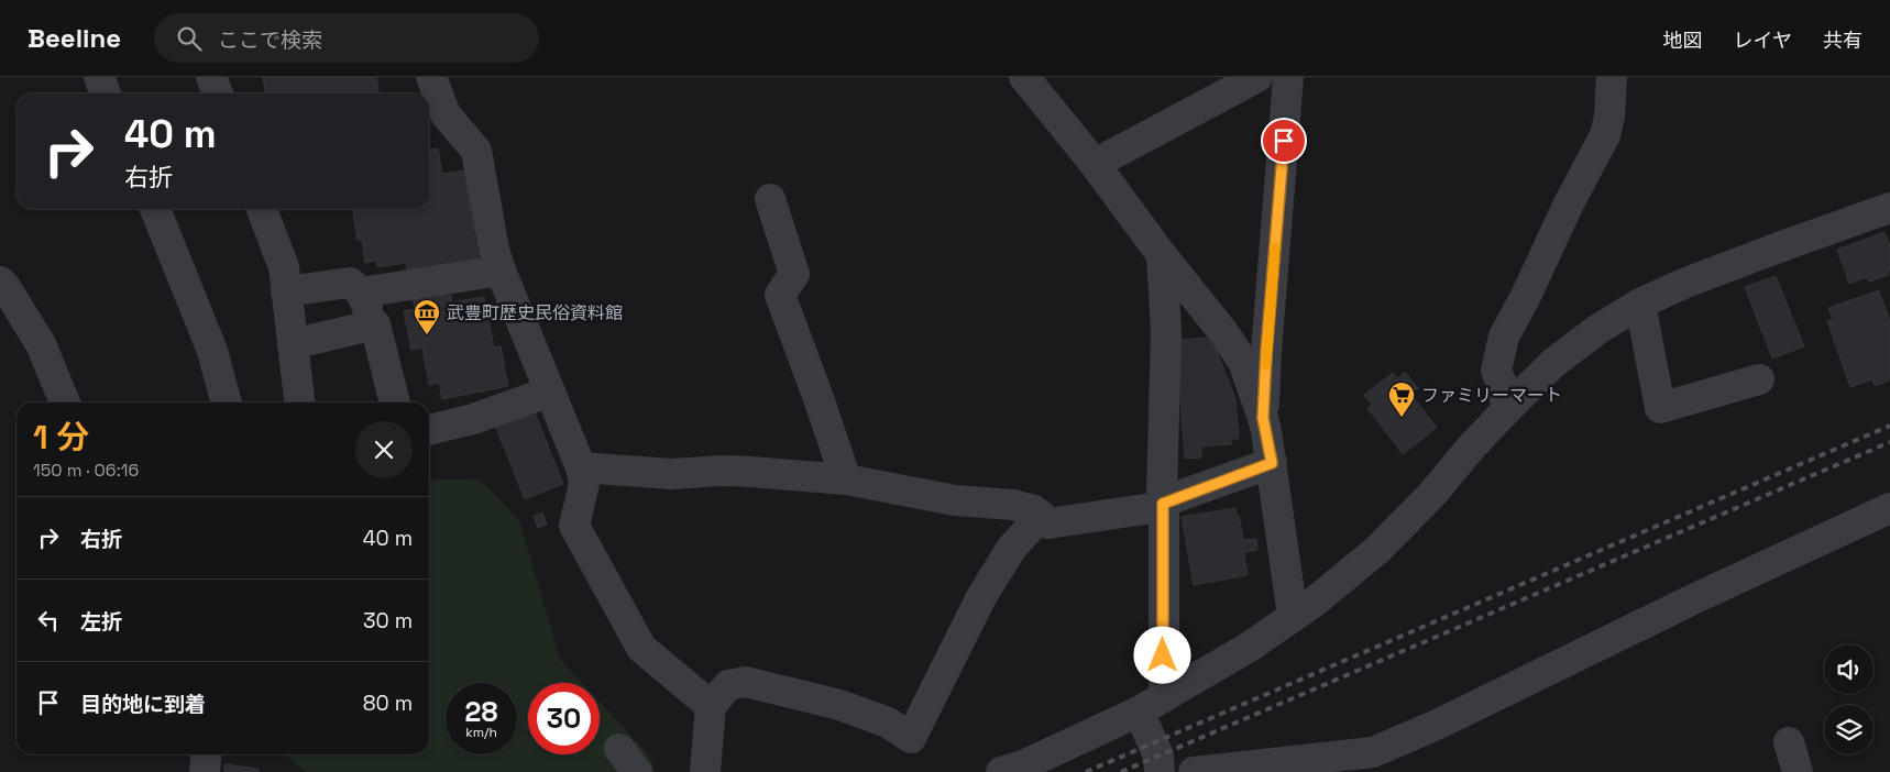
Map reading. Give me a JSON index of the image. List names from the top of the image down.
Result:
{
  "places": {
    "museum": ["武豊町歴史民俗資料館"],
    "supermarket": ["ファミリーマート"]
  },
  "page": {
    "header": "Beeline",
    "search": "ここで検索",
    "nav": ["地図", "レイヤ", "共有"],
    "turn": ["40 m", "右折"],
    "heading": ["1 分", "150 m · 06:16"],
    "list": [
      {
        "name": "右折",
        "value": "40 m"
      },
      {
        "name": "左折",
        "value": "30 m"
      },
      {
        "name": "目的地に到着",
        "value": "80 m"
      }
    ],
    "speed": "28 km/h",
    "limit": "30"
  }
}
